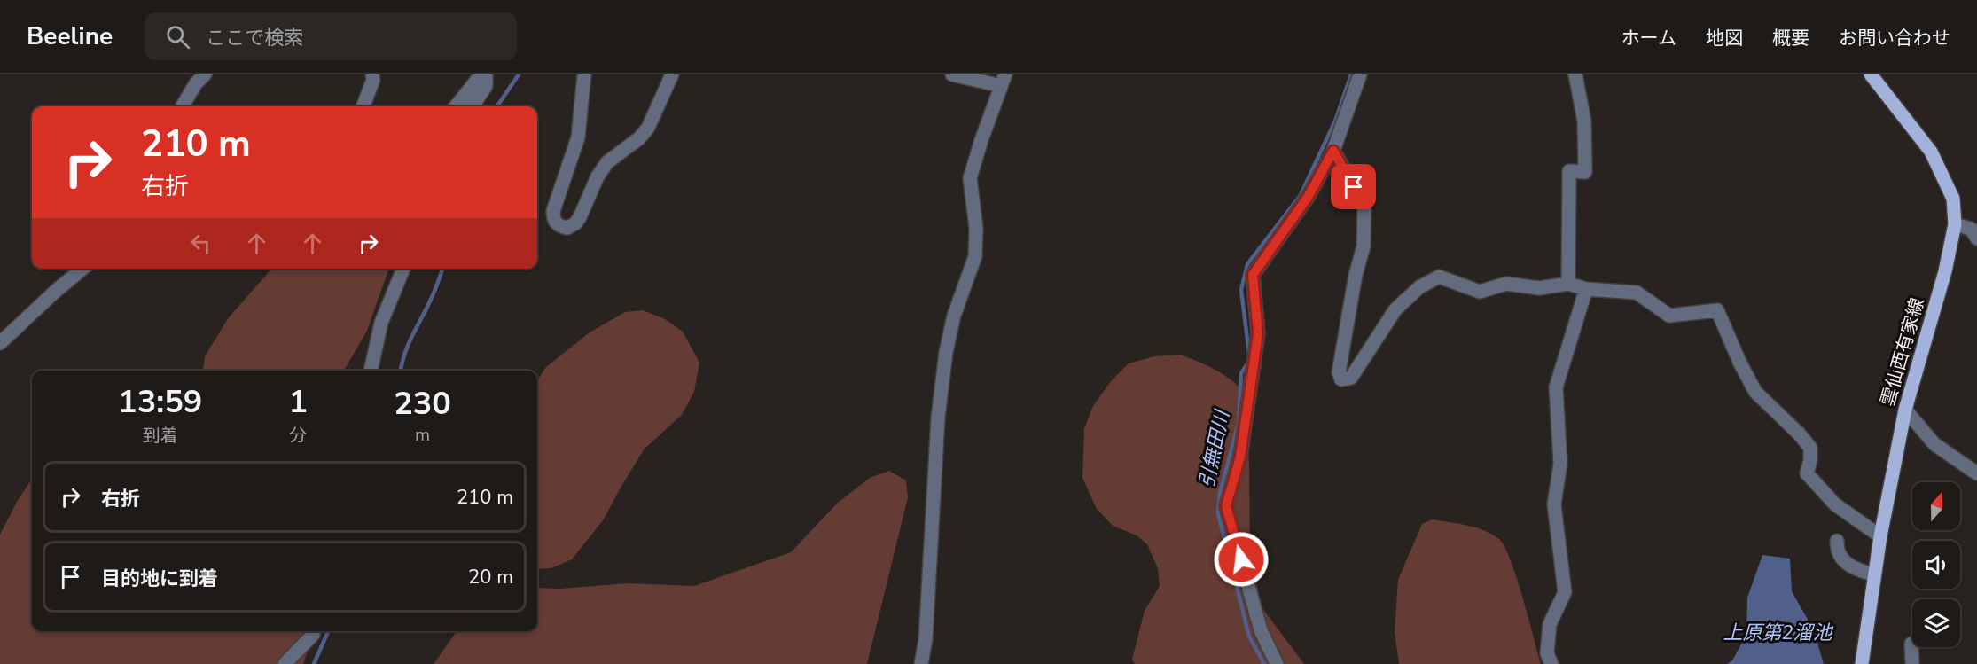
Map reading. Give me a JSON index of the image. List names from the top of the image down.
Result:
{
  "streets": {
    "main road": ["雲仙西有家線"]
  },
  "water": ["引無田川", "上原第2溜池"],
  "north": "top",
  "page": {
    "header": "Beeline",
    "search": "ここで検索",
    "nav": [
      "ホーム",
      "地図",
      "概要",
      "お問い合わせ"
    ],
    "turn": ["210 m", "右折"],
    "eta": [
      "13:59",
      "到着",
      "1",
      "分",
      "230",
      "m"
    ],
    "list": [
      {
        "name": "右折",
        "value": "210 m"
      },
      {
        "name": "目的地に到着",
        "value": "20 m"
      }
    ]
  }
}
